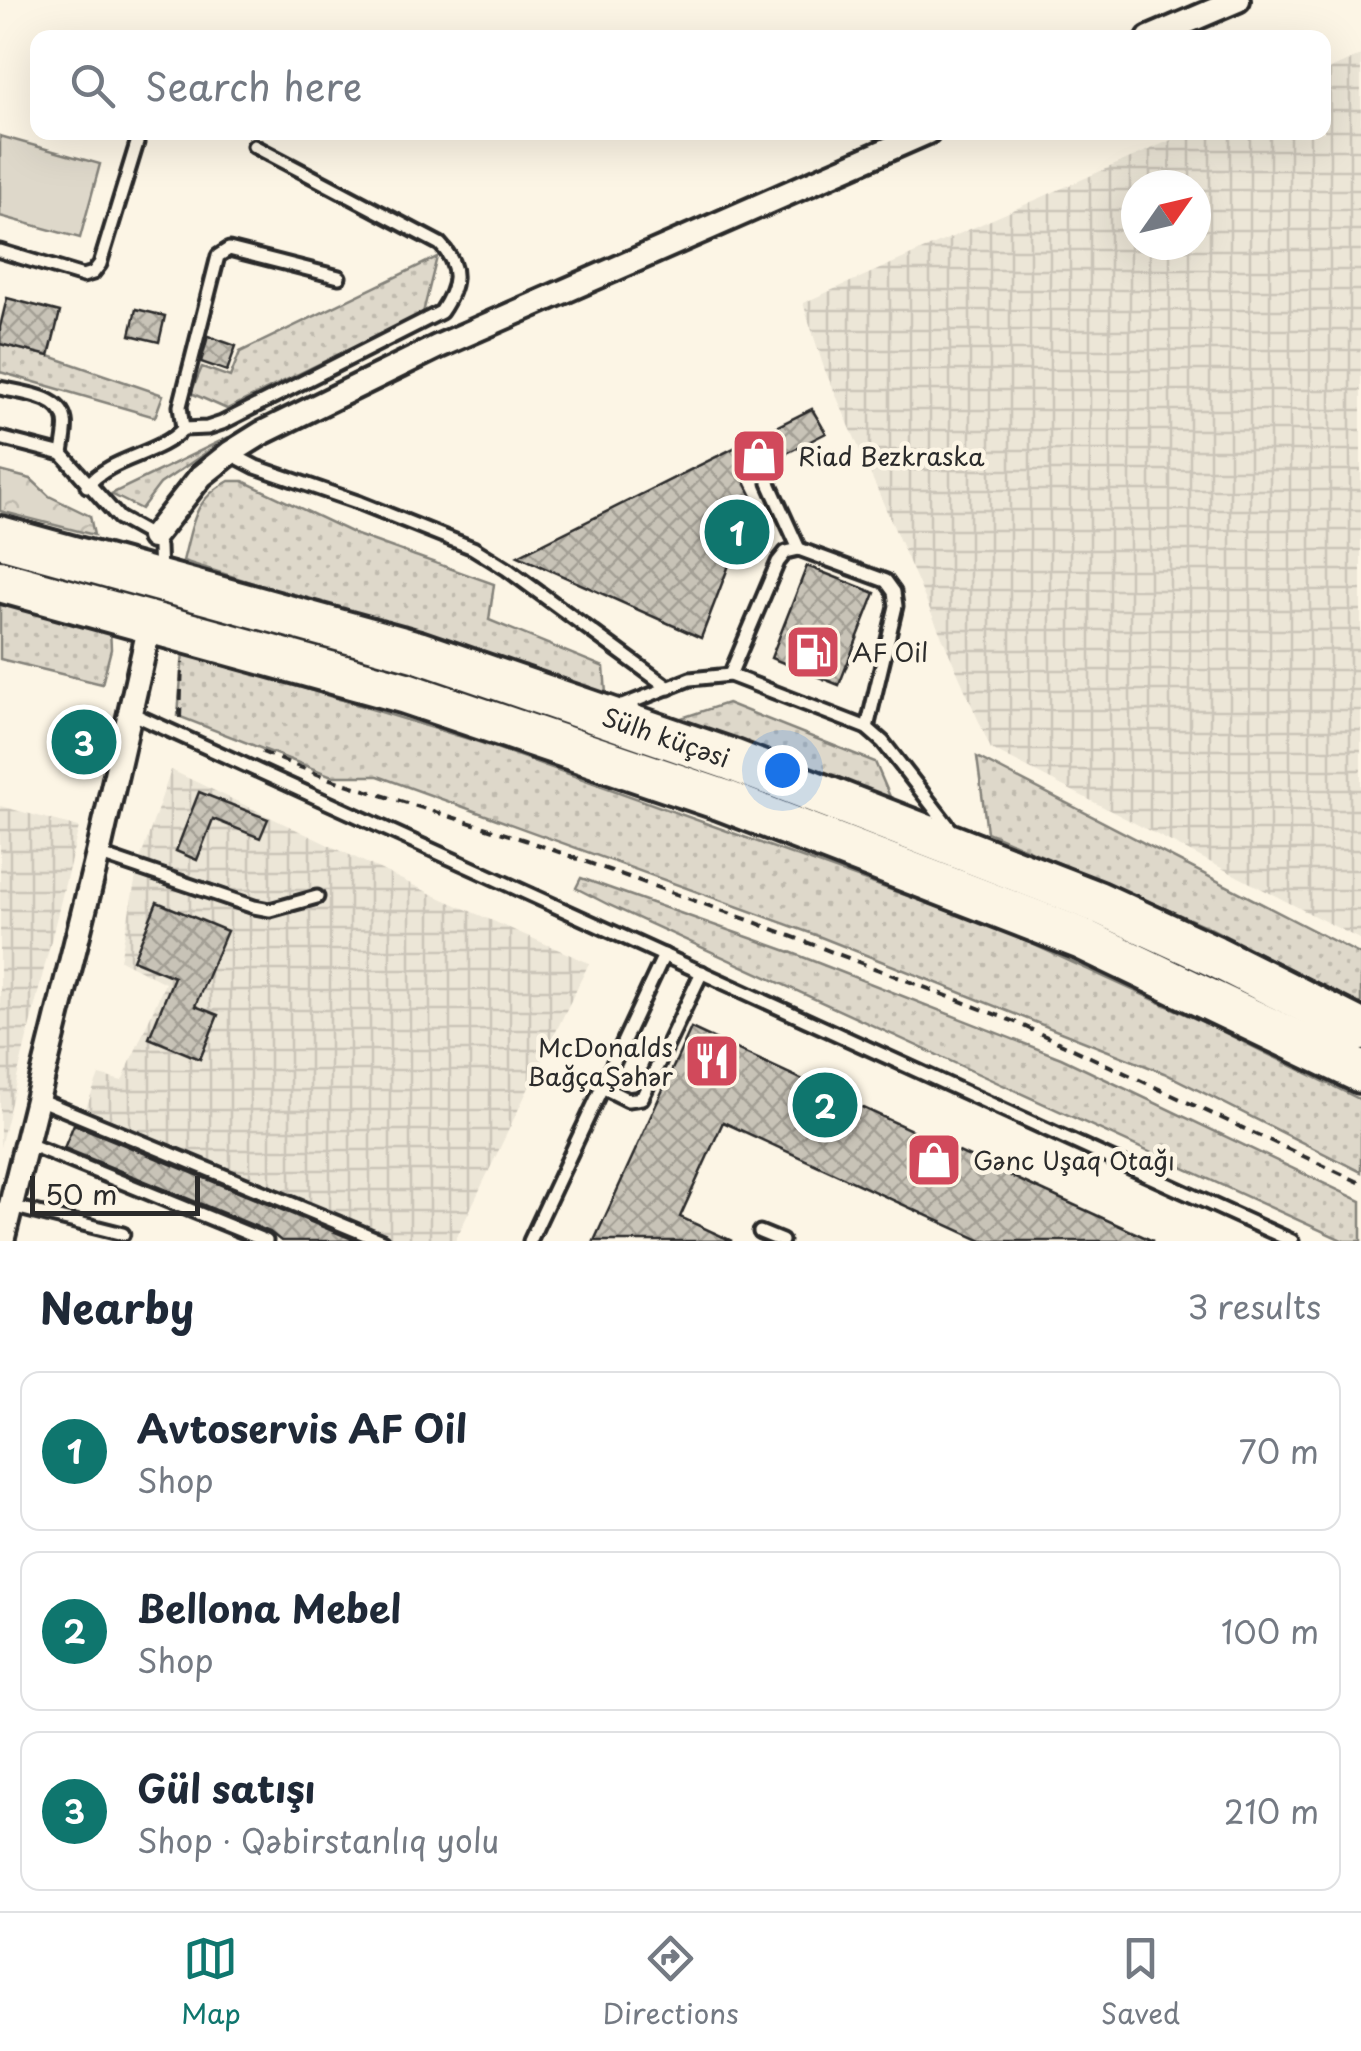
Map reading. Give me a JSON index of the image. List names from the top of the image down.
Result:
{
  "streets": {
    "highway": ["Sülh küçəsi"]
  },
  "places": {
    "shop": ["Riad Bezkraska", "Gənc Uşaq Otağı"],
    "fuel station": ["AF Oil"],
    "restaurant": ["McDonalds BağçaŞəhər"]
  },
  "scale_bar": "50 m",
  "north": "top right",
  "page": {
    "search": "Search here",
    "pins": ["1", "3", "2"],
    "scale": "50 m",
    "heading": ["Nearby", "3 results"],
    "list": [
      {
        "mark": "1",
        "name": "Avtoservis AF Oil",
        "note": "Shop",
        "value": "70 m"
      },
      {
        "mark": "2",
        "name": "Bellona Mebel",
        "note": "Shop",
        "value": "100 m"
      },
      {
        "mark": "3",
        "name": "Gül satışı",
        "note": "Shop · Qəbirstanlıq yolu",
        "value": "210 m"
      }
    ],
    "nav": ["Map", "Directions", "Saved"]
  }
}
